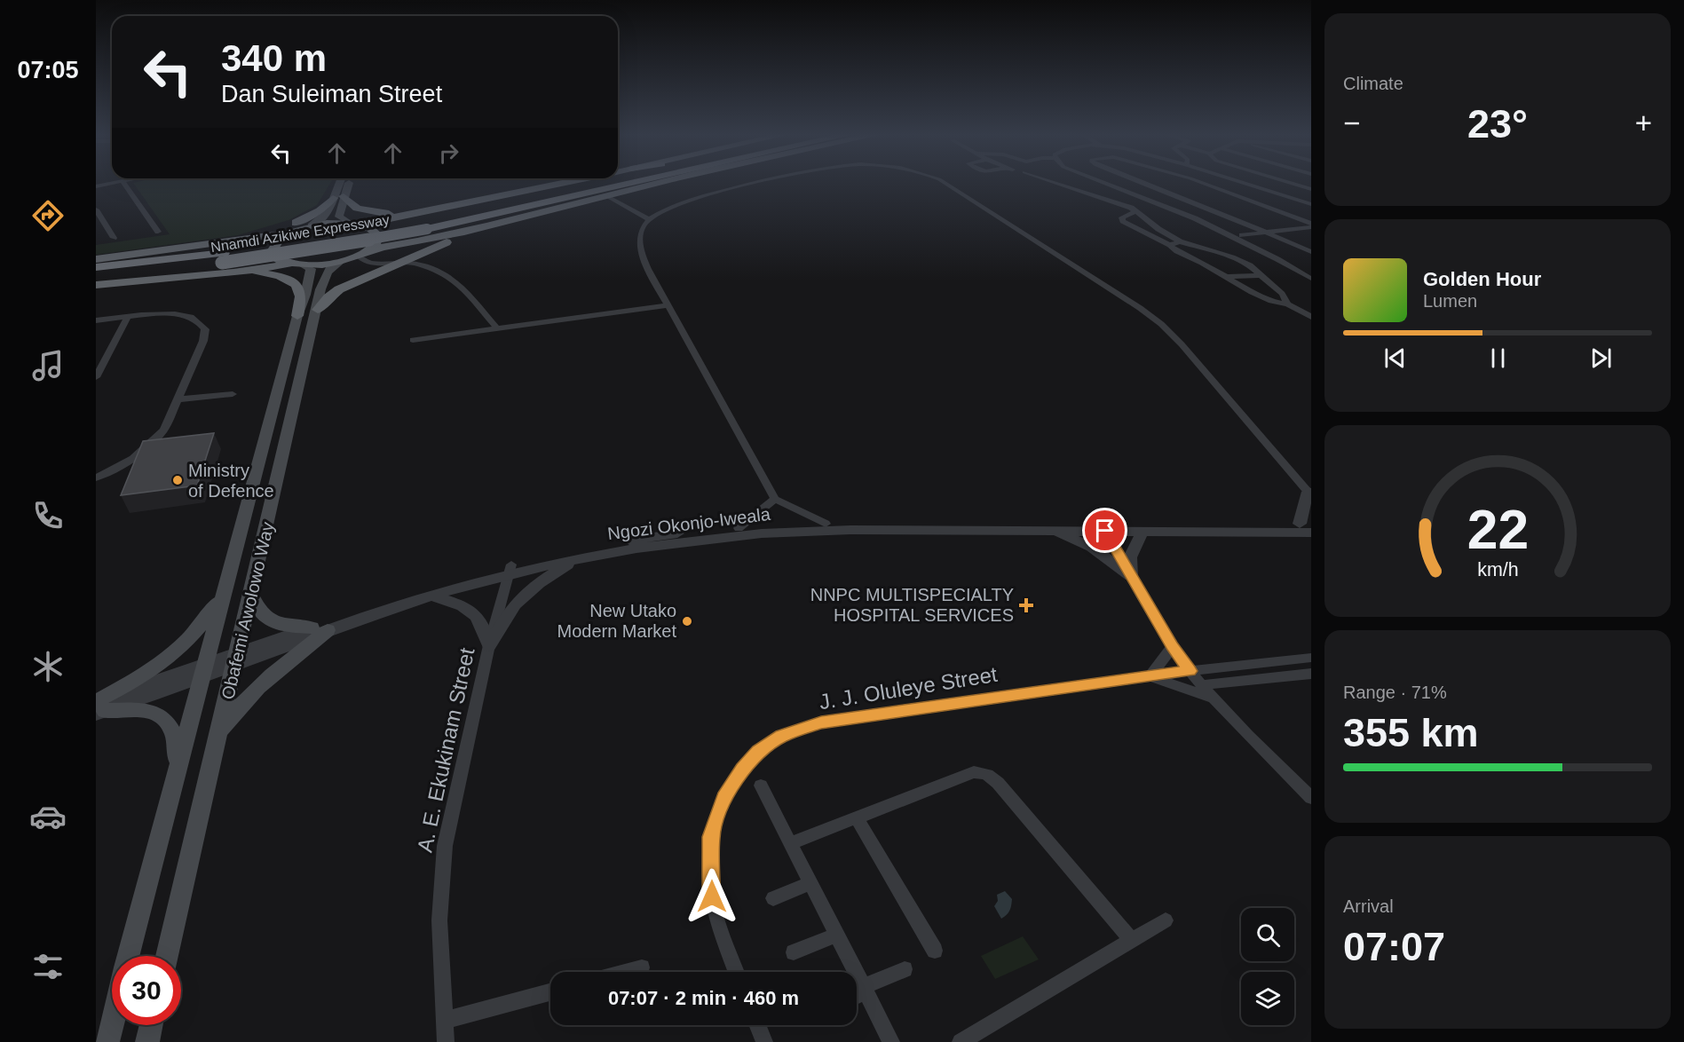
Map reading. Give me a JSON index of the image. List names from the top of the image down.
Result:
{
  "streets": {
    "highway": ["Nnamdi Azikiwe Expressway"],
    "main road": ["Obafemi Awolowo Way"],
    "street": ["Ngozi Okonjo-Iweala", "J. J. Oluleye Street", "A. E. Ekukinam Street"]
  },
  "crossings": [
    ["Nnamdi Azikiwe Expressway", "Obafemi Awolowo Way"],
    ["Ngozi Okonjo-Iweala", "Obafemi Awolowo Way"],
    ["Ngozi Okonjo-Iweala", "A. E. Ekukinam Street"]
  ],
  "places": {
    "other": ["Ministry of Defence", "New Utako Modern Market"],
    "health": ["NNPC MULTISPECIALTY HOSPITAL SERVICES"]
  },
  "page": {
    "tabs": "07:05",
    "tile": [
      "Climate",
      ["Range · 71%", "355 km"],
      ["Arrival", "07:07"]
    ],
    "turn": ["340 m", "Dan Suleiman Street"],
    "heat": ["−", "23°", "+"],
    "song": ["Golden Hour", "Lumen"],
    "limit": "30",
    "trip": "07:07 · 2 min · 460 m",
    "gauge": ["22", "km/h"]
  }
}
